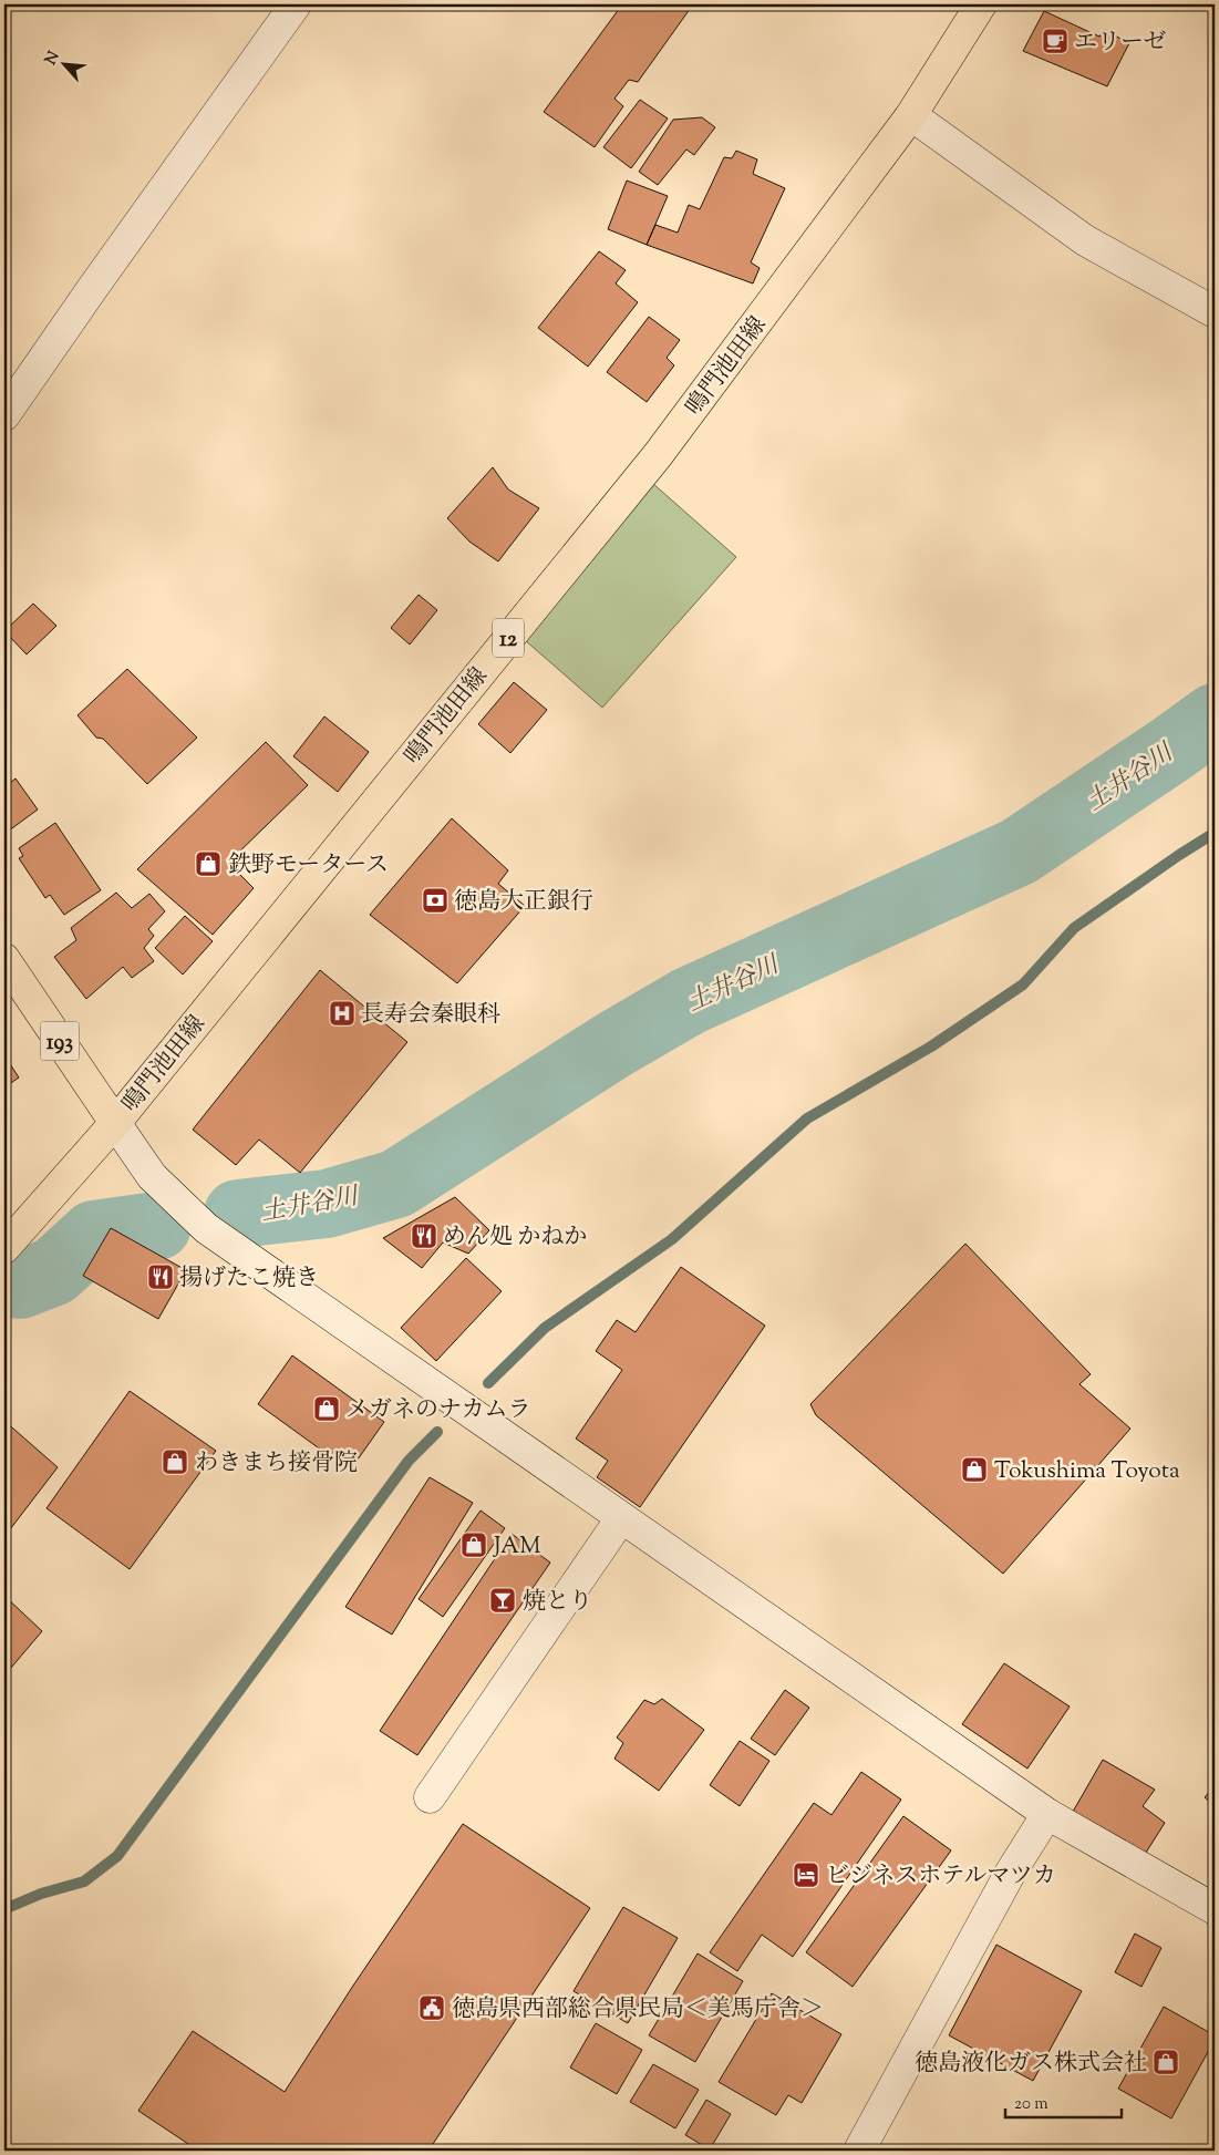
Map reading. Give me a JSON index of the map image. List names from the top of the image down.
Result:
{
  "streets": {
    "main road": ["鳴門池田線", "12", "193"]
  },
  "crossings": [
    ["鳴門池田線", "193"]
  ],
  "water": ["土井谷川"],
  "places": {
    "cafe": ["エリーゼ"],
    "shop": [
      "鉄野モータース",
      "メガネのナカムラ",
      "わきまち接骨院",
      "Tokushima Toyota",
      "JAM",
      "徳島液化ガス株式会社"
    ],
    "bank": ["徳島大正銀行"],
    "hospital": ["長寿会秦眼科"],
    "restaurant": ["めん処 かねか", "揚げたこ焼き"],
    "bar": ["焼とり"],
    "hotel": ["ビジネスホテルマツカ"],
    "public building": ["徳島県西部総合県民局＜美馬庁舎＞"]
  },
  "scale_bar": "20 m",
  "north": "top left"
}
